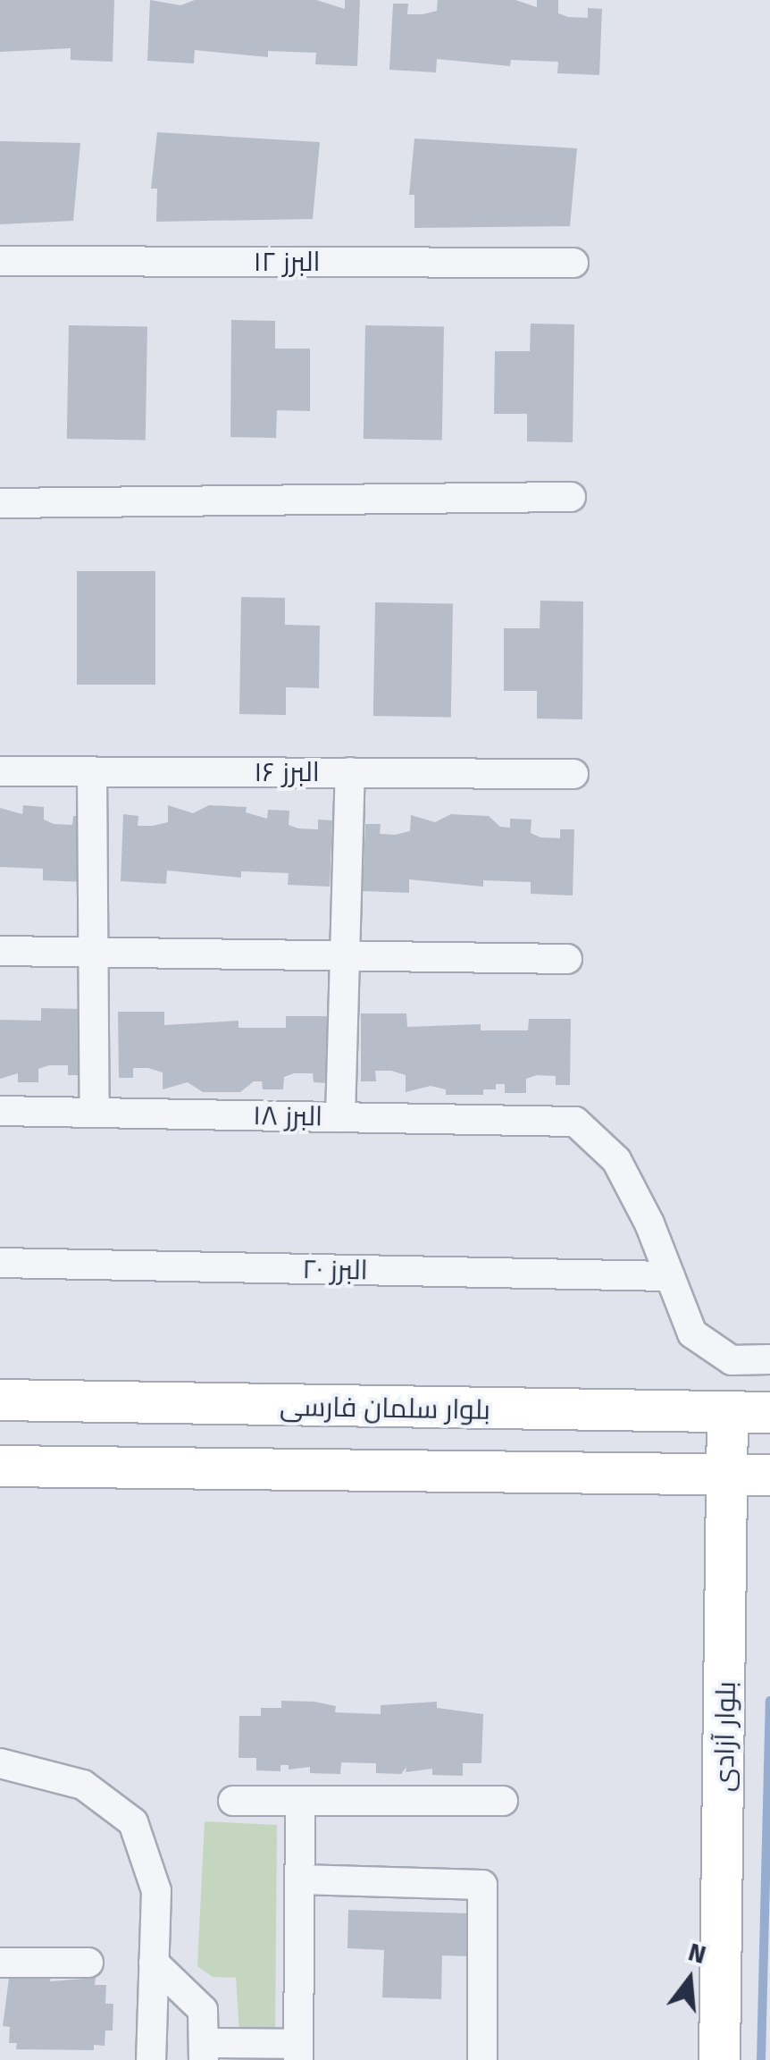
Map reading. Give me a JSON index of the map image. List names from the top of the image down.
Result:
{
  "streets": {
    "main road": ["بلوار سلمان فارسی", "بلوار آزادی"],
    "street": [
      "البرز ۱۲",
      "البرز ۱۶",
      "البرز ۱۸",
      "البرز ۲۰"
    ]
  },
  "crossings": [
    ["البرز ۱۸", "البرز ۲۰"],
    ["بلوار سلمان فارسی", "بلوار آزادی"]
  ],
  "north": "top"
}
